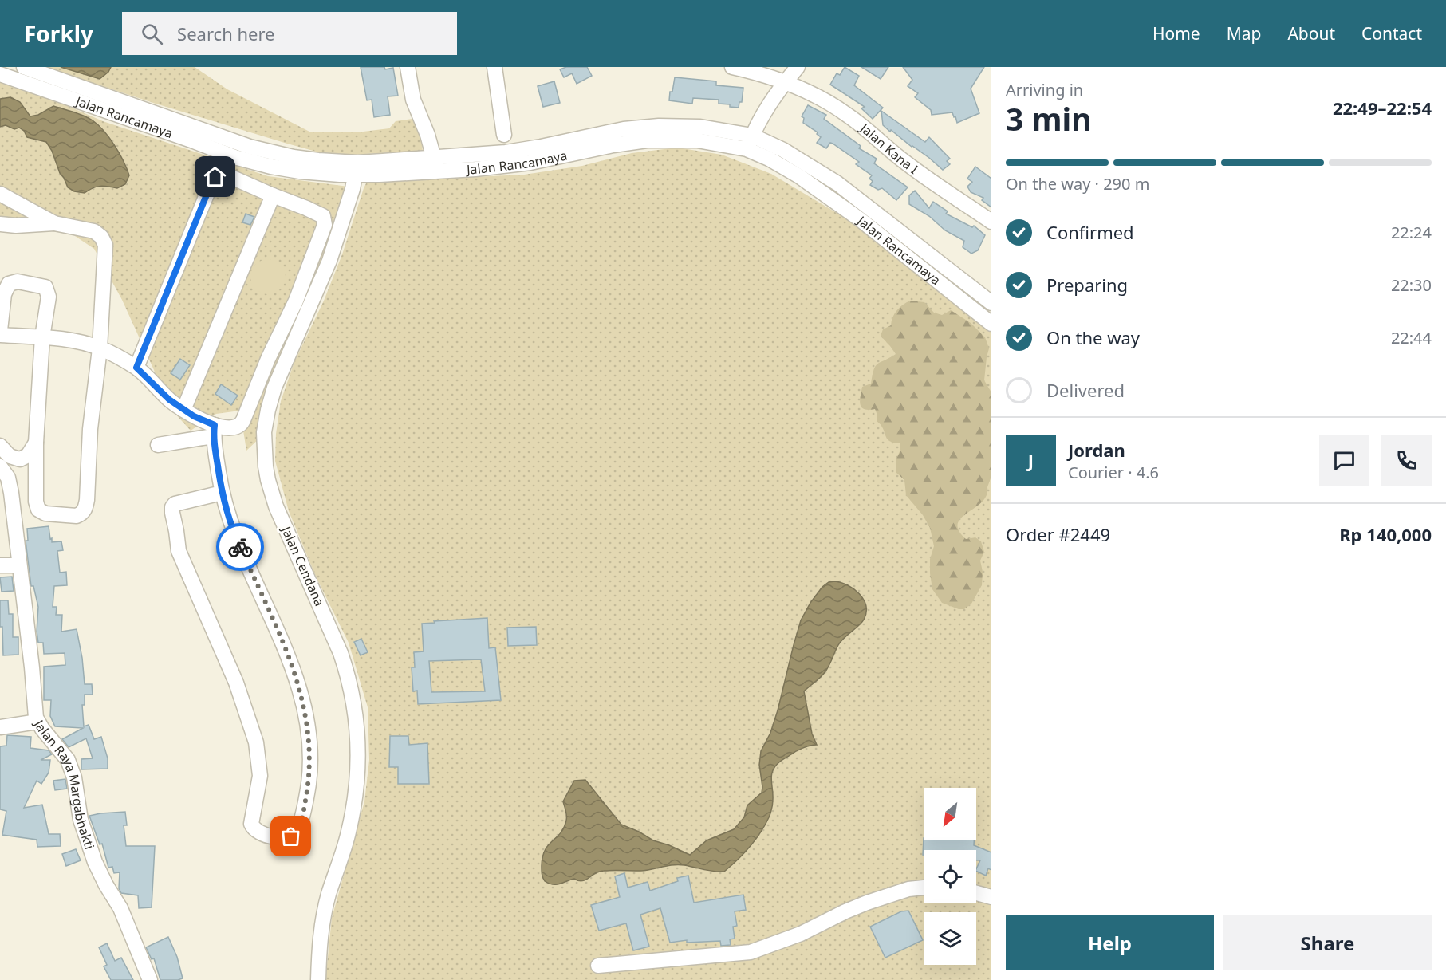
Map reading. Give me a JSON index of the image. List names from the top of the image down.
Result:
{
  "streets": {
    "street": [
      "Jalan Rancamaya",
      "Jalan Kana I",
      "Jalan Cendana",
      "Jalan Raya Margabhakti"
    ]
  },
  "crossings": [
    ["Jalan Rancamaya", "Jalan Cendana"]
  ],
  "north": "bottom left",
  "page": {
    "header": "Forkly",
    "search": "Search here",
    "nav": [
      "Home",
      "Map",
      "About",
      "Contact"
    ],
    "heading": ["3 min", "Arriving in", "22:49–22:54"],
    "panel": [
      "Jordan",
      "Courier · 4.6",
      "Order #2449",
      "Rp 140,000"
    ],
    "bar": "On the way · 290 m",
    "list": [
      ["Confirmed", "22:24"],
      ["Preparing", "22:30"],
      ["On the way", "22:44"],
      "Delivered"
    ],
    "round": "J",
    "buttons": ["Help", "Share"]
  }
}
